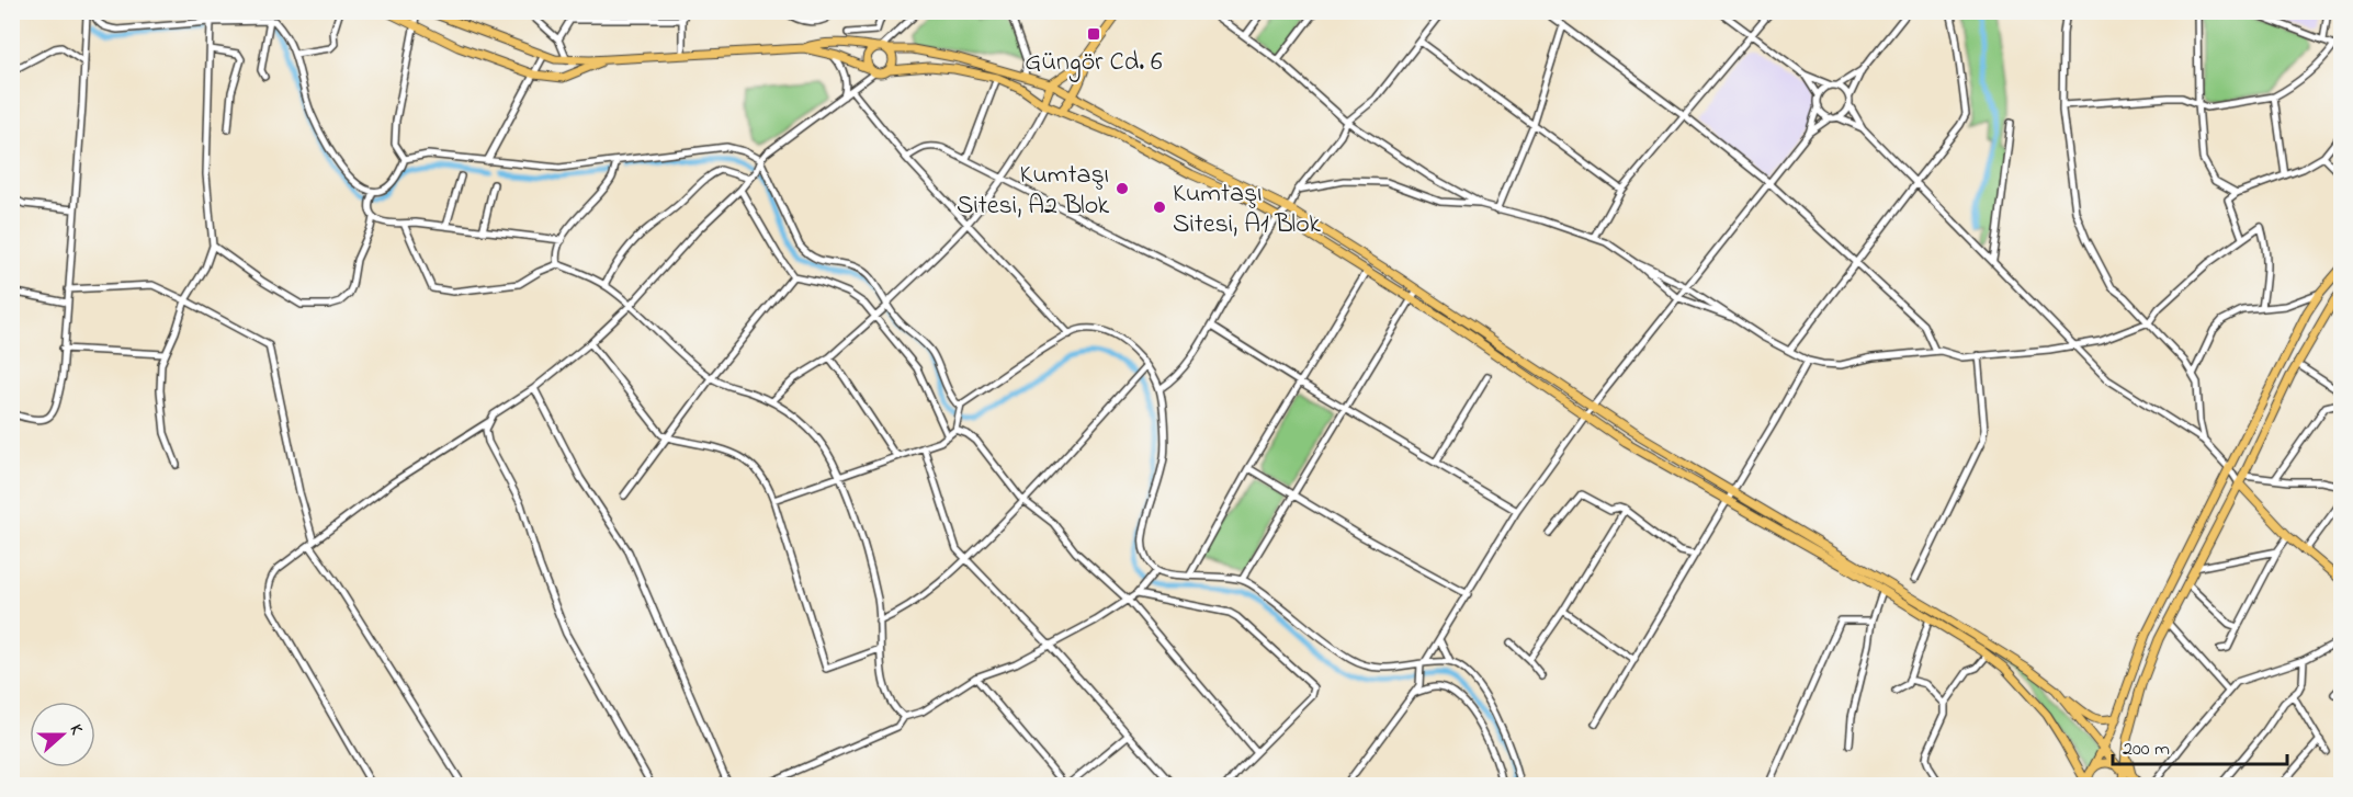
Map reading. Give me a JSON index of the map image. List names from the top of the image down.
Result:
{
  "places": {
    "transit": ["Güngör Cd. 6"],
    "other": ["Kumtaşı Sitesi, A2 Blok", "Kumtaşı Sitesi, A1 Blok"]
  },
  "scale_bar": "200 m",
  "north": "right"
}
